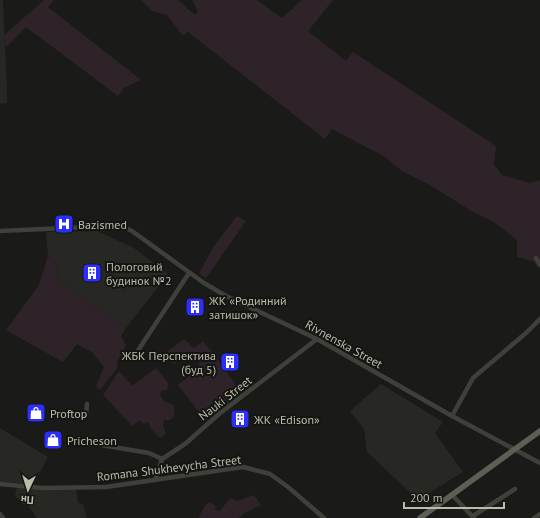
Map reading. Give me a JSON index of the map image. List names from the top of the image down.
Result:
{
  "streets": {
    "street": ["Rivnenska Street", "Nauki Street", "Romana Shukhevycha Street"]
  },
  "crossings": [
    ["Rivnenska Street", "Nauki Street"]
  ],
  "places": {
    "hospital": ["Bazismed"],
    "building": [
      "Пологовий будинок №2",
      "ЖК «Родинний затишок»",
      "ЖБК Перспектива (буд 5)",
      "ЖК «Edison»"
    ],
    "shop": ["Proftop", "Pricheson"]
  },
  "scale_bar": "200 m",
  "north": "bottom"
}
